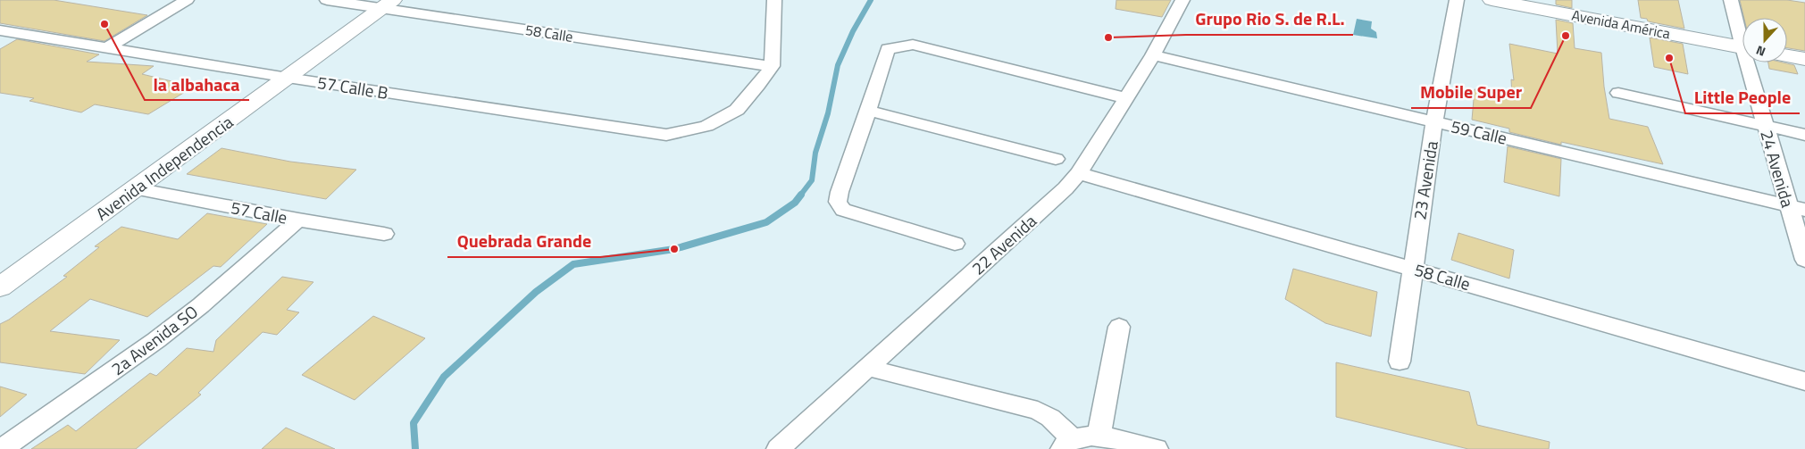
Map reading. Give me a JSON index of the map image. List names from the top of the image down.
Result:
{
  "streets": {
    "street": [
      "Avenida América",
      "58 Calle",
      "57 Calle B",
      "59 Calle",
      "Avenida Independencia",
      "24 Avenida",
      "23 Avenida",
      "57 Calle",
      "22 Avenida",
      "2a Avenida SO"
    ]
  },
  "crossings": [
    ["58 Calle", "57 Calle B"],
    ["58 Calle", "Avenida Independencia"],
    ["58 Calle", "23 Avenida"],
    ["58 Calle", "22 Avenida"],
    ["57 Calle B", "Avenida Independencia"],
    ["59 Calle", "24 Avenida"],
    ["59 Calle", "23 Avenida"],
    ["59 Calle", "22 Avenida"],
    ["Avenida Independencia", "57 Calle"],
    ["57 Calle", "2a Avenida SO"]
  ],
  "places": [
    "la albahaca",
    "Mobile Super",
    "Grupo Rio S. de R.L.",
    "Little People",
    "Quebrada Grande"
  ],
  "north": "bottom"
}
